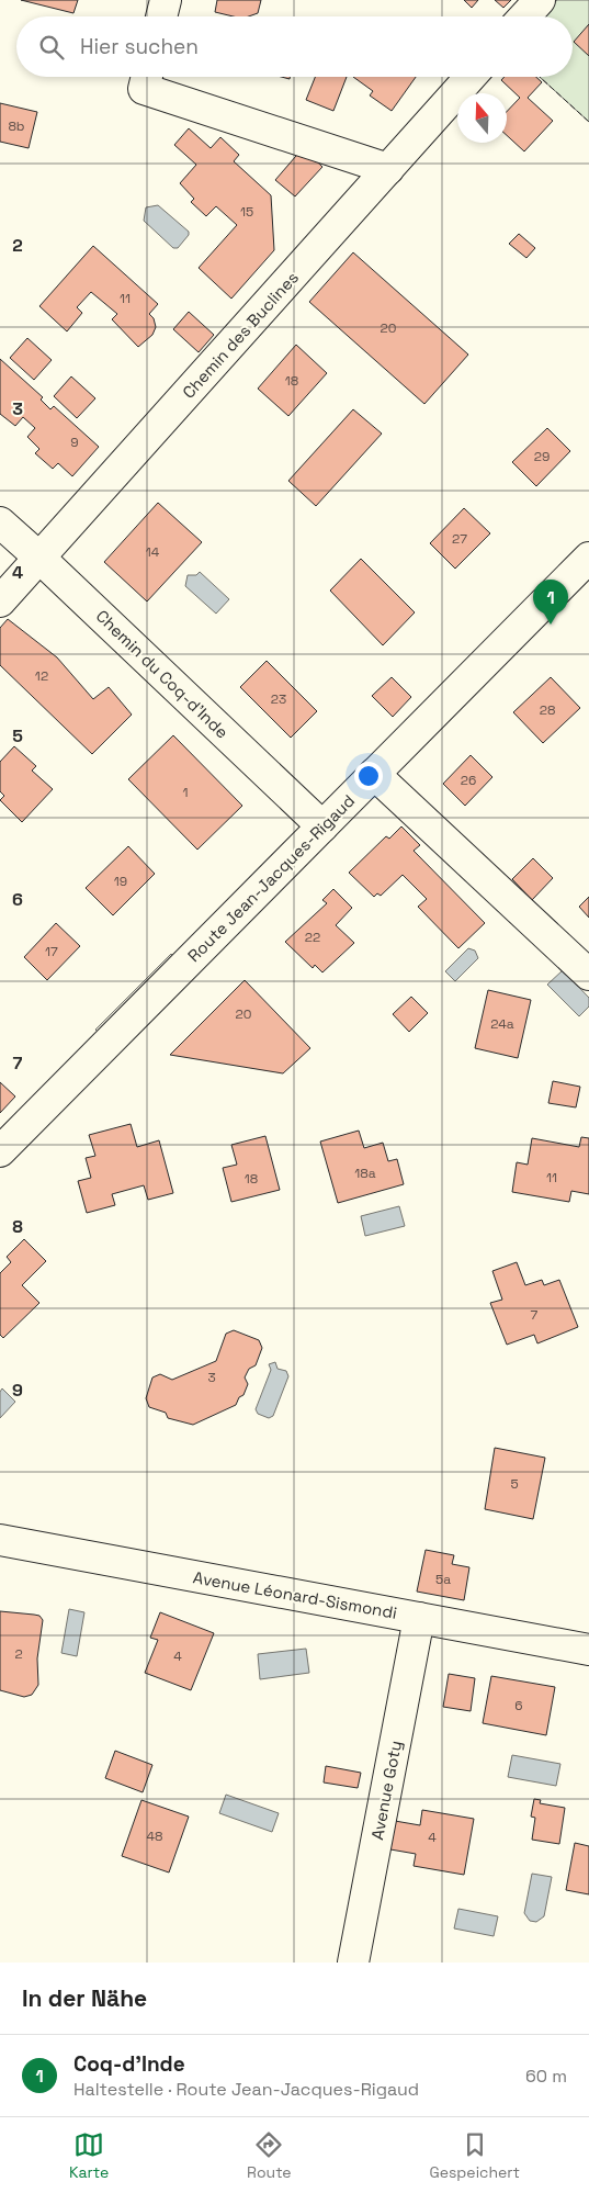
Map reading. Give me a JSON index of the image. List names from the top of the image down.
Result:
{
  "streets": {
    "street": [
      "Chemin des Buclines",
      "Chemin du Coq-d'Inde",
      "Route Jean-Jacques-Rigaud",
      "Avenue Léonard-Sismondi",
      "Avenue Goty"
    ]
  },
  "crossings": [
    ["Chemin des Buclines", "Chemin du Coq-d'Inde"],
    ["Chemin du Coq-d'Inde", "Route Jean-Jacques-Rigaud"],
    ["Avenue Léonard-Sismondi", "Avenue Goty"]
  ],
  "house_numbers": [
    "8b",
    "15",
    "11",
    "20",
    "18",
    "9",
    "29",
    "27",
    "14",
    "12",
    "23",
    "28",
    "26",
    "1",
    "19",
    "22",
    "17",
    "20",
    "24a",
    "18a",
    "11",
    "18",
    "7",
    "3",
    "5",
    "5a",
    "2",
    "4",
    "6",
    "48",
    "4"
  ],
  "north": "top",
  "page": {
    "search": "Hier suchen",
    "pins": "1",
    "heading": "In der Nähe",
    "list": [
      {
        "mark": "1",
        "name": "Coq-d'Inde",
        "note": "Haltestelle · Route Jean-Jacques-Rigaud",
        "value": "60 m"
      }
    ],
    "nav": ["Karte", "Route", "Gespeichert"]
  },
  "grid": {
    "rows": [
      "2",
      "3",
      "4",
      "5",
      "6",
      "7",
      "8",
      "9"
    ]
  }
}
